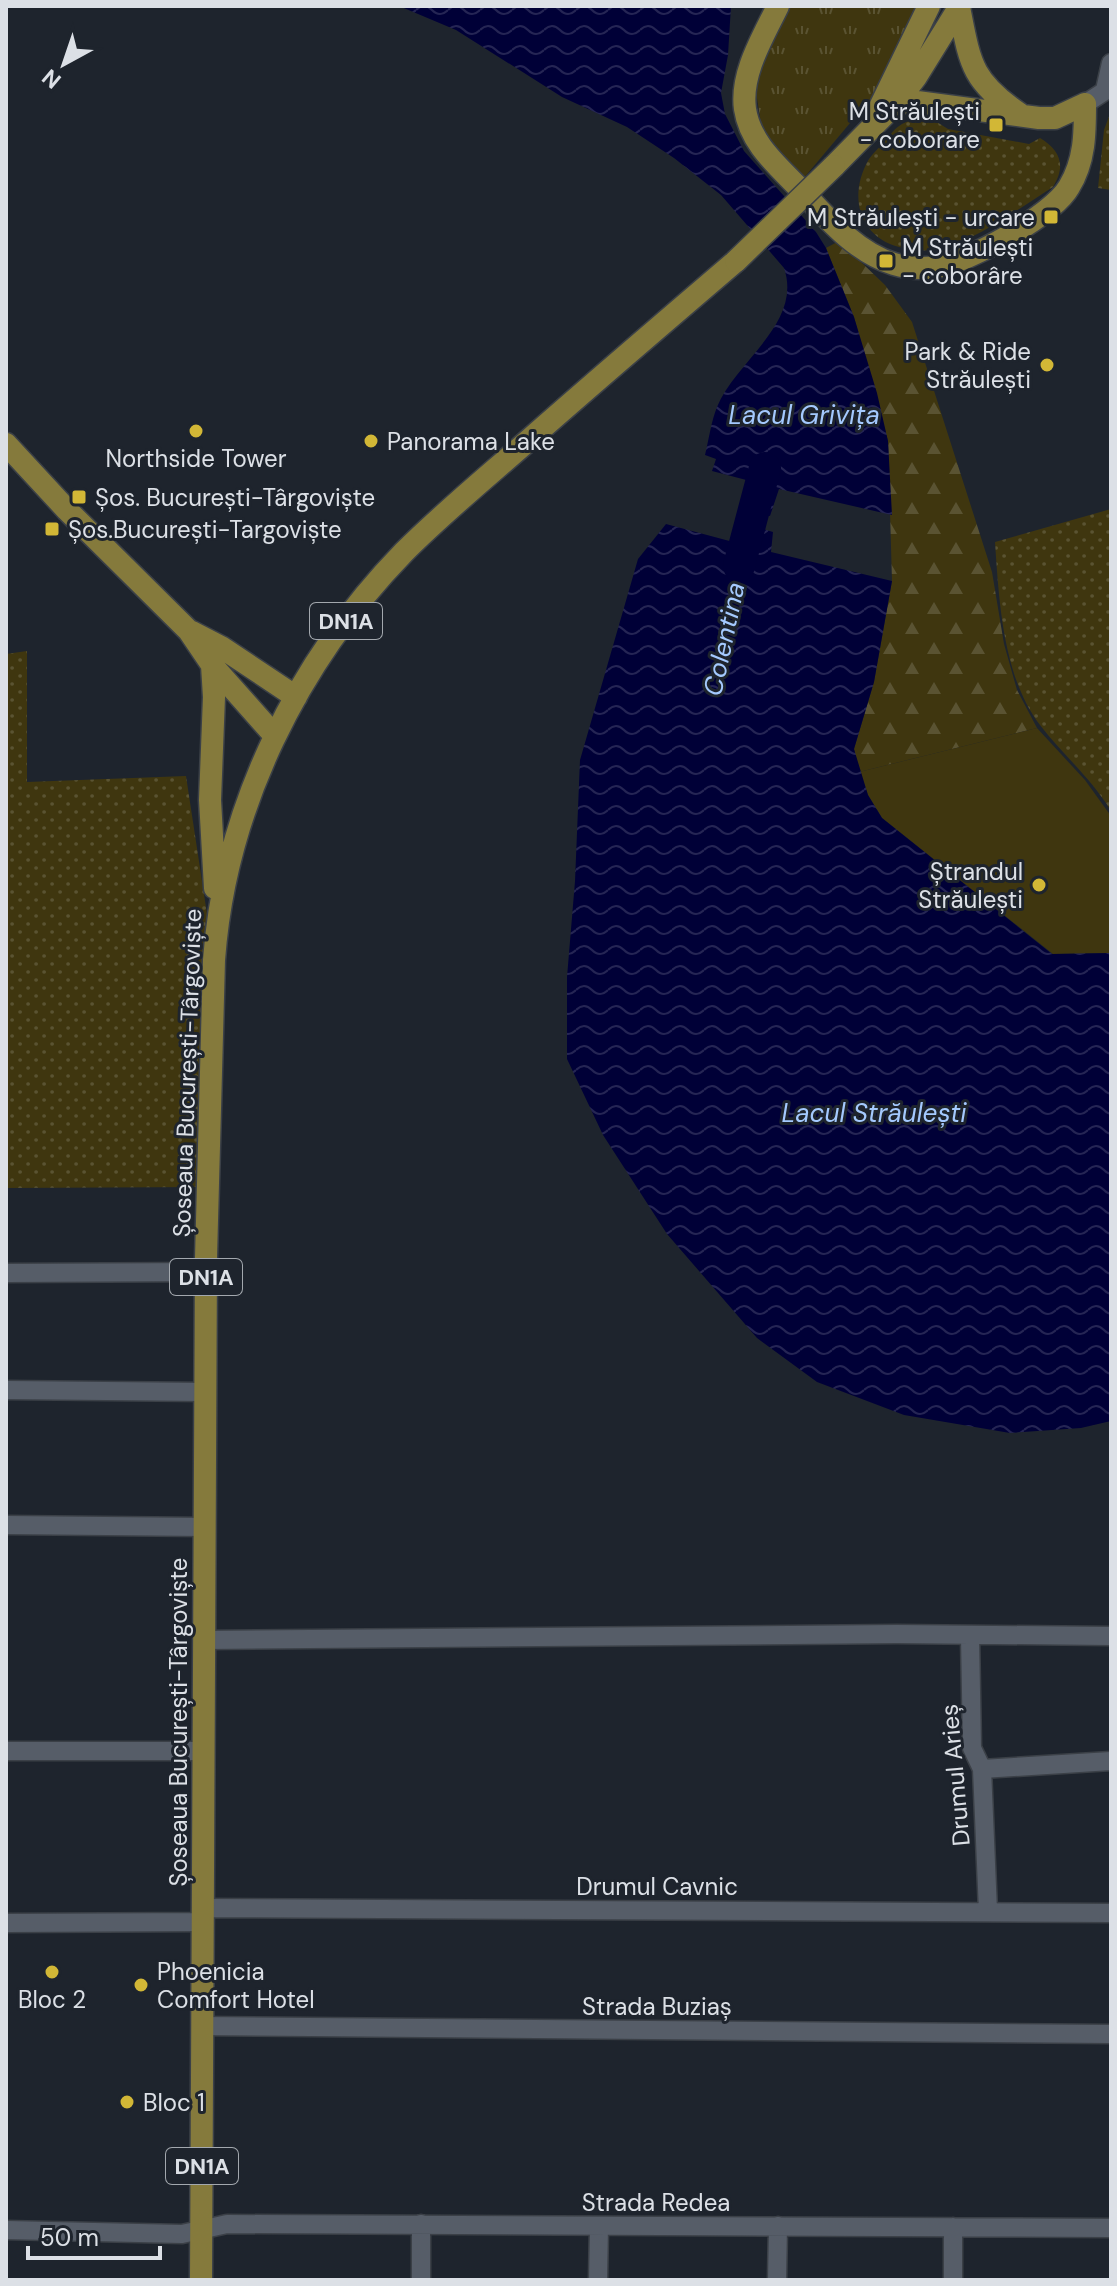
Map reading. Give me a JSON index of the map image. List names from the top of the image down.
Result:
{
  "streets": {
    "main road": ["DN1A", "Șoseaua București-Târgoviște"],
    "street": [
      "Drumul Arieș",
      "Drumul Cavnic",
      "Strada Buziaș",
      "Strada Redea"
    ]
  },
  "crossings": [
    ["DN1A", "Șoseaua București-Târgoviște"],
    ["Șoseaua București-Târgoviște", "Drumul Cavnic"],
    ["Șoseaua București-Târgoviște", "Strada Buziaș"],
    ["Șoseaua București-Târgoviște", "Strada Redea"],
    ["Drumul Arieș", "Drumul Cavnic"]
  ],
  "water": ["Lacul Grivița", "Colentina", "Lacul Străulești"],
  "places": {
    "transit": [
      "M Străulești - coborare",
      "M Străulești - urcare",
      "M Străulești - coborâre",
      "Șos. București-Târgoviște",
      "Șos.București-Targoviște"
    ],
    "other": [
      "Park & Ride Străulești",
      "Northside Tower",
      "Panorama Lake",
      "Ștrandul Străulești",
      "Bloc 2",
      "Phoenicia Comfort Hotel",
      "Bloc 1"
    ]
  },
  "scale_bar": "50 m",
  "north": "bottom left"
}
